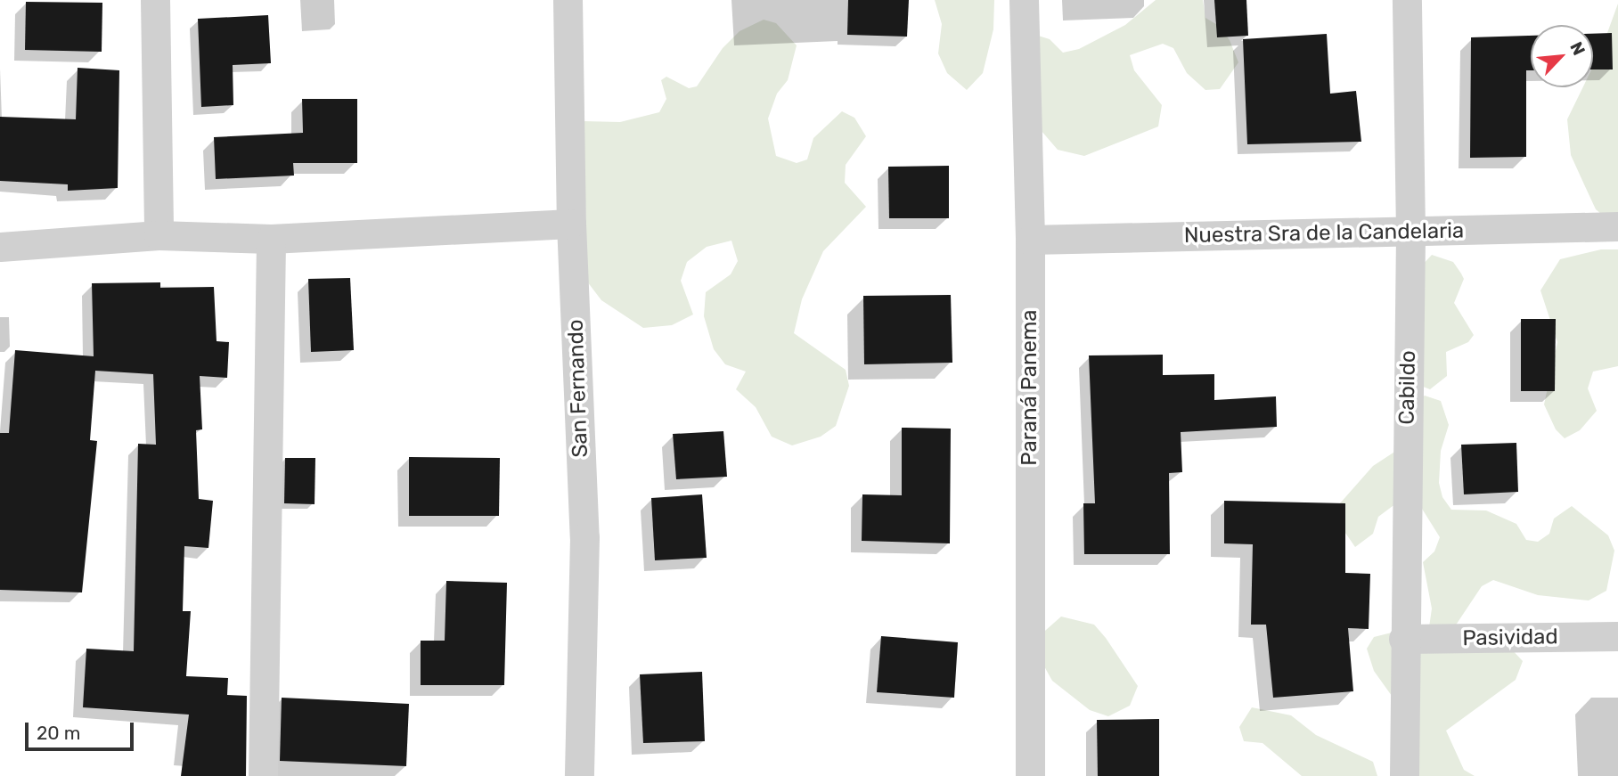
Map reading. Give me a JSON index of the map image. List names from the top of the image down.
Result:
{
  "streets": {
    "street": [
      "Nuestra Sra de la Candelaria",
      "Paraná Panema",
      "Cabildo",
      "San Fernando",
      "Pasividad"
    ]
  },
  "crossings": [
    ["Nuestra Sra de la Candelaria", "Paraná Panema"],
    ["Nuestra Sra de la Candelaria", "Cabildo"],
    ["Cabildo", "Pasividad"]
  ],
  "scale_bar": "20 m",
  "north": "top right"
}
